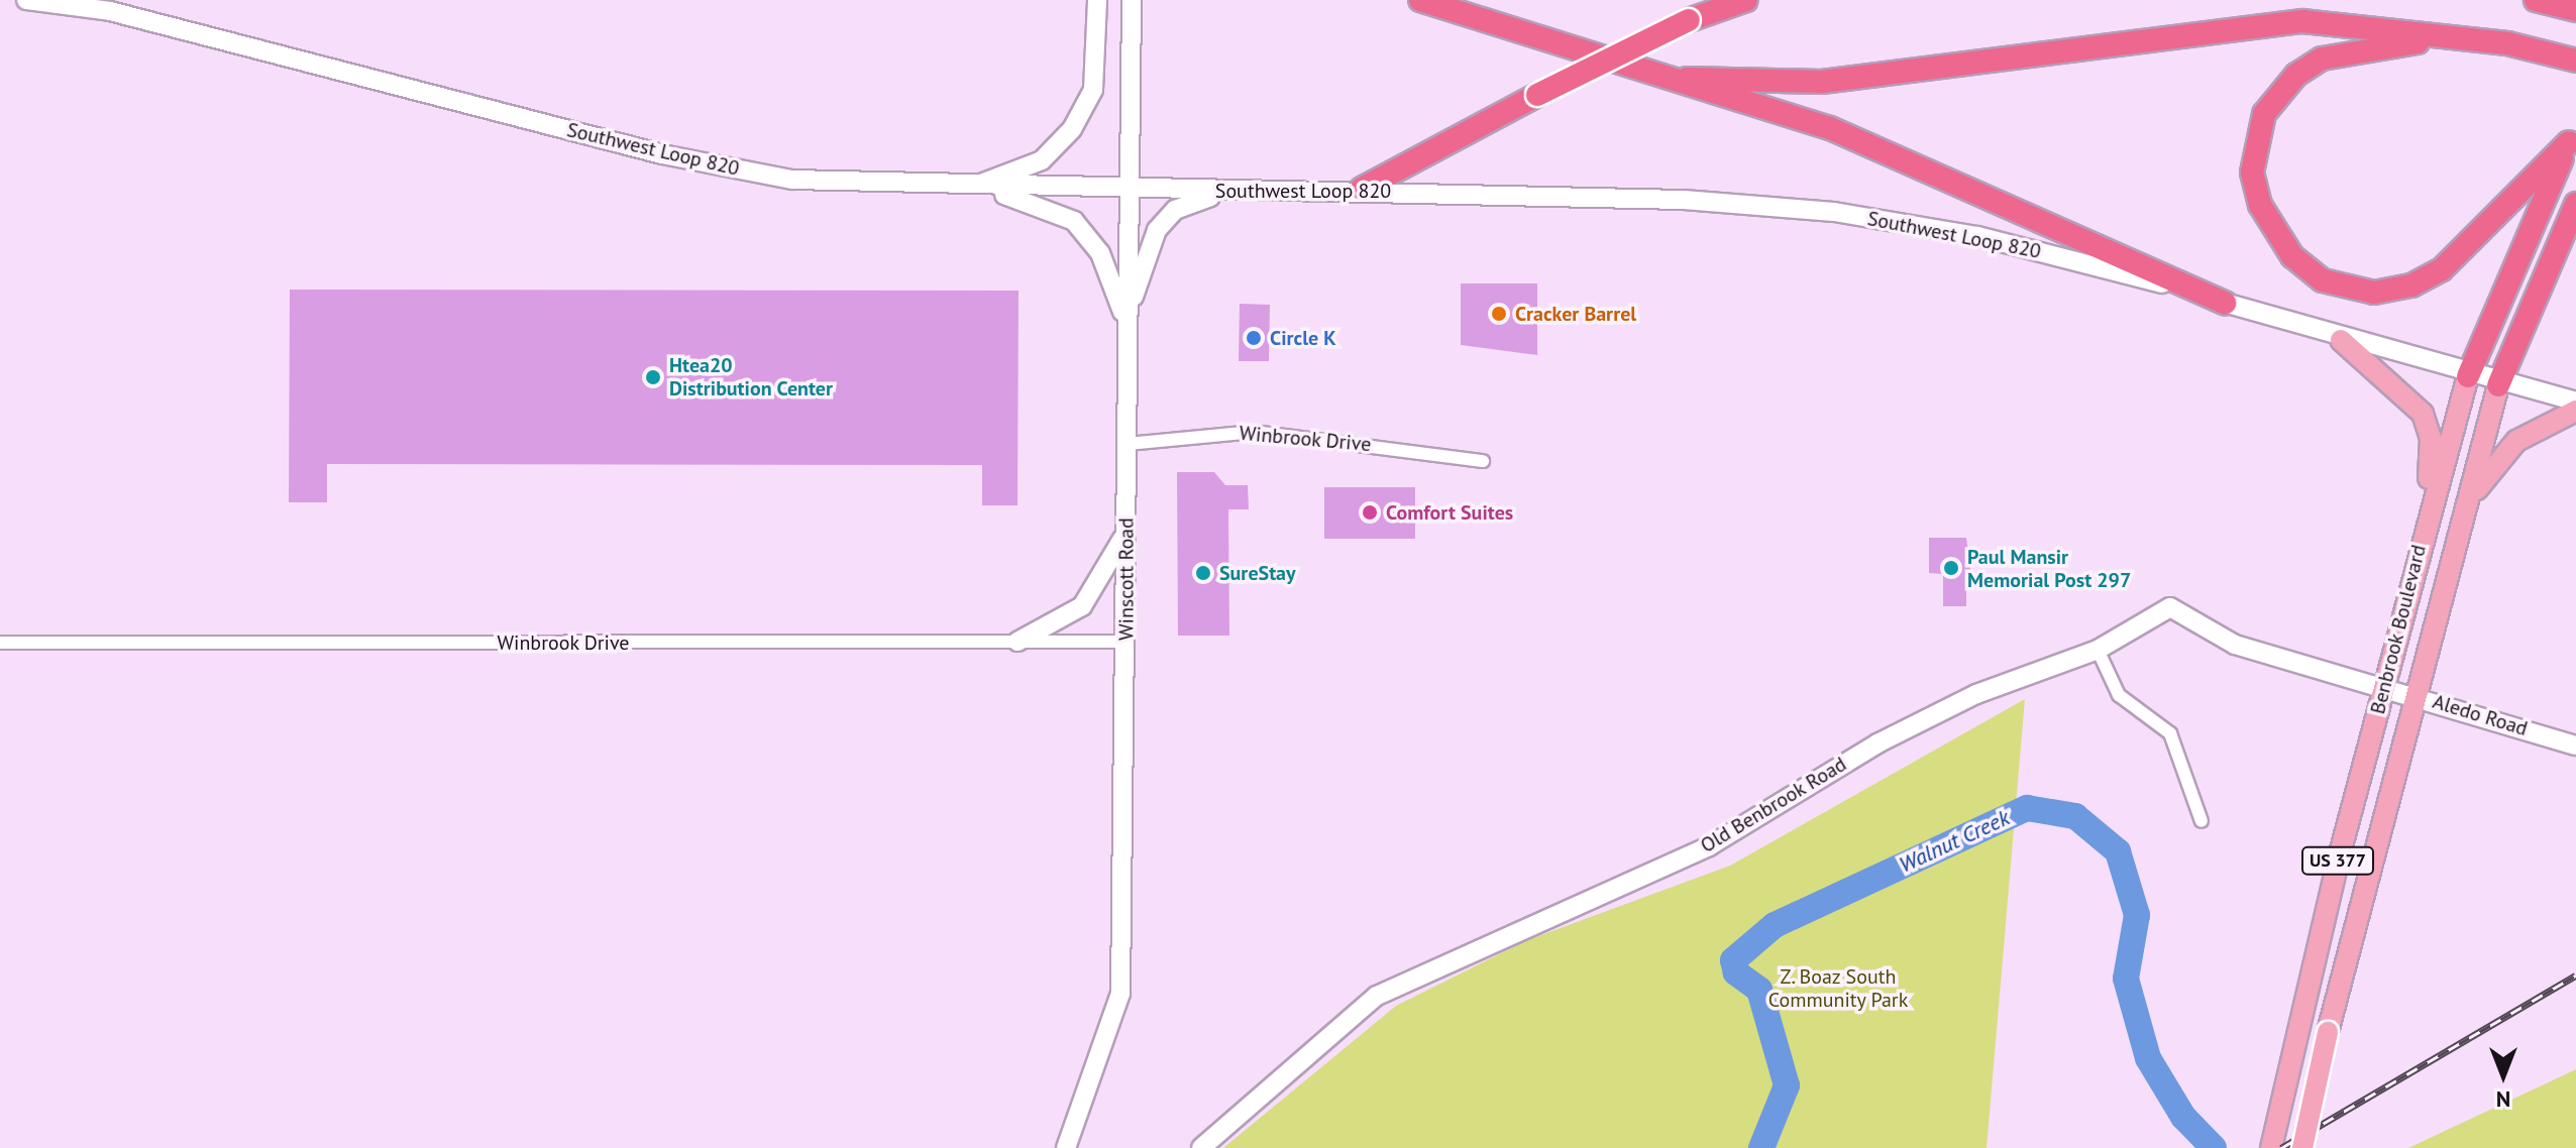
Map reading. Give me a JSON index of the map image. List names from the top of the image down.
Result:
{
  "streets": {
    "highway": ["Benbrook Boulevard", "US 377"],
    "main road": [
      "Southwest Loop 820",
      "Winscott Road",
      "Aledo Road",
      "Old Benbrook Road"
    ],
    "street": ["Winbrook Drive"]
  },
  "crossings": [
    ["Southwest Loop 820", "Winscott Road"],
    ["Southwest Loop 820", "Benbrook Boulevard"],
    ["Winbrook Drive", "Winscott Road"],
    ["Benbrook Boulevard", "Aledo Road"],
    ["Benbrook Boulevard", "Old Benbrook Road"],
    ["Aledo Road", "Old Benbrook Road"]
  ],
  "water": ["Walnut Creek"],
  "parks": ["Z. Boaz South Community Park"],
  "places": [
    "Cracker Barrel",
    "Circle K",
    "Htea20 Distribution Center",
    "Comfort Suites",
    "Paul Mansir Memorial Post 297",
    "SureStay"
  ],
  "north": "bottom"
}
